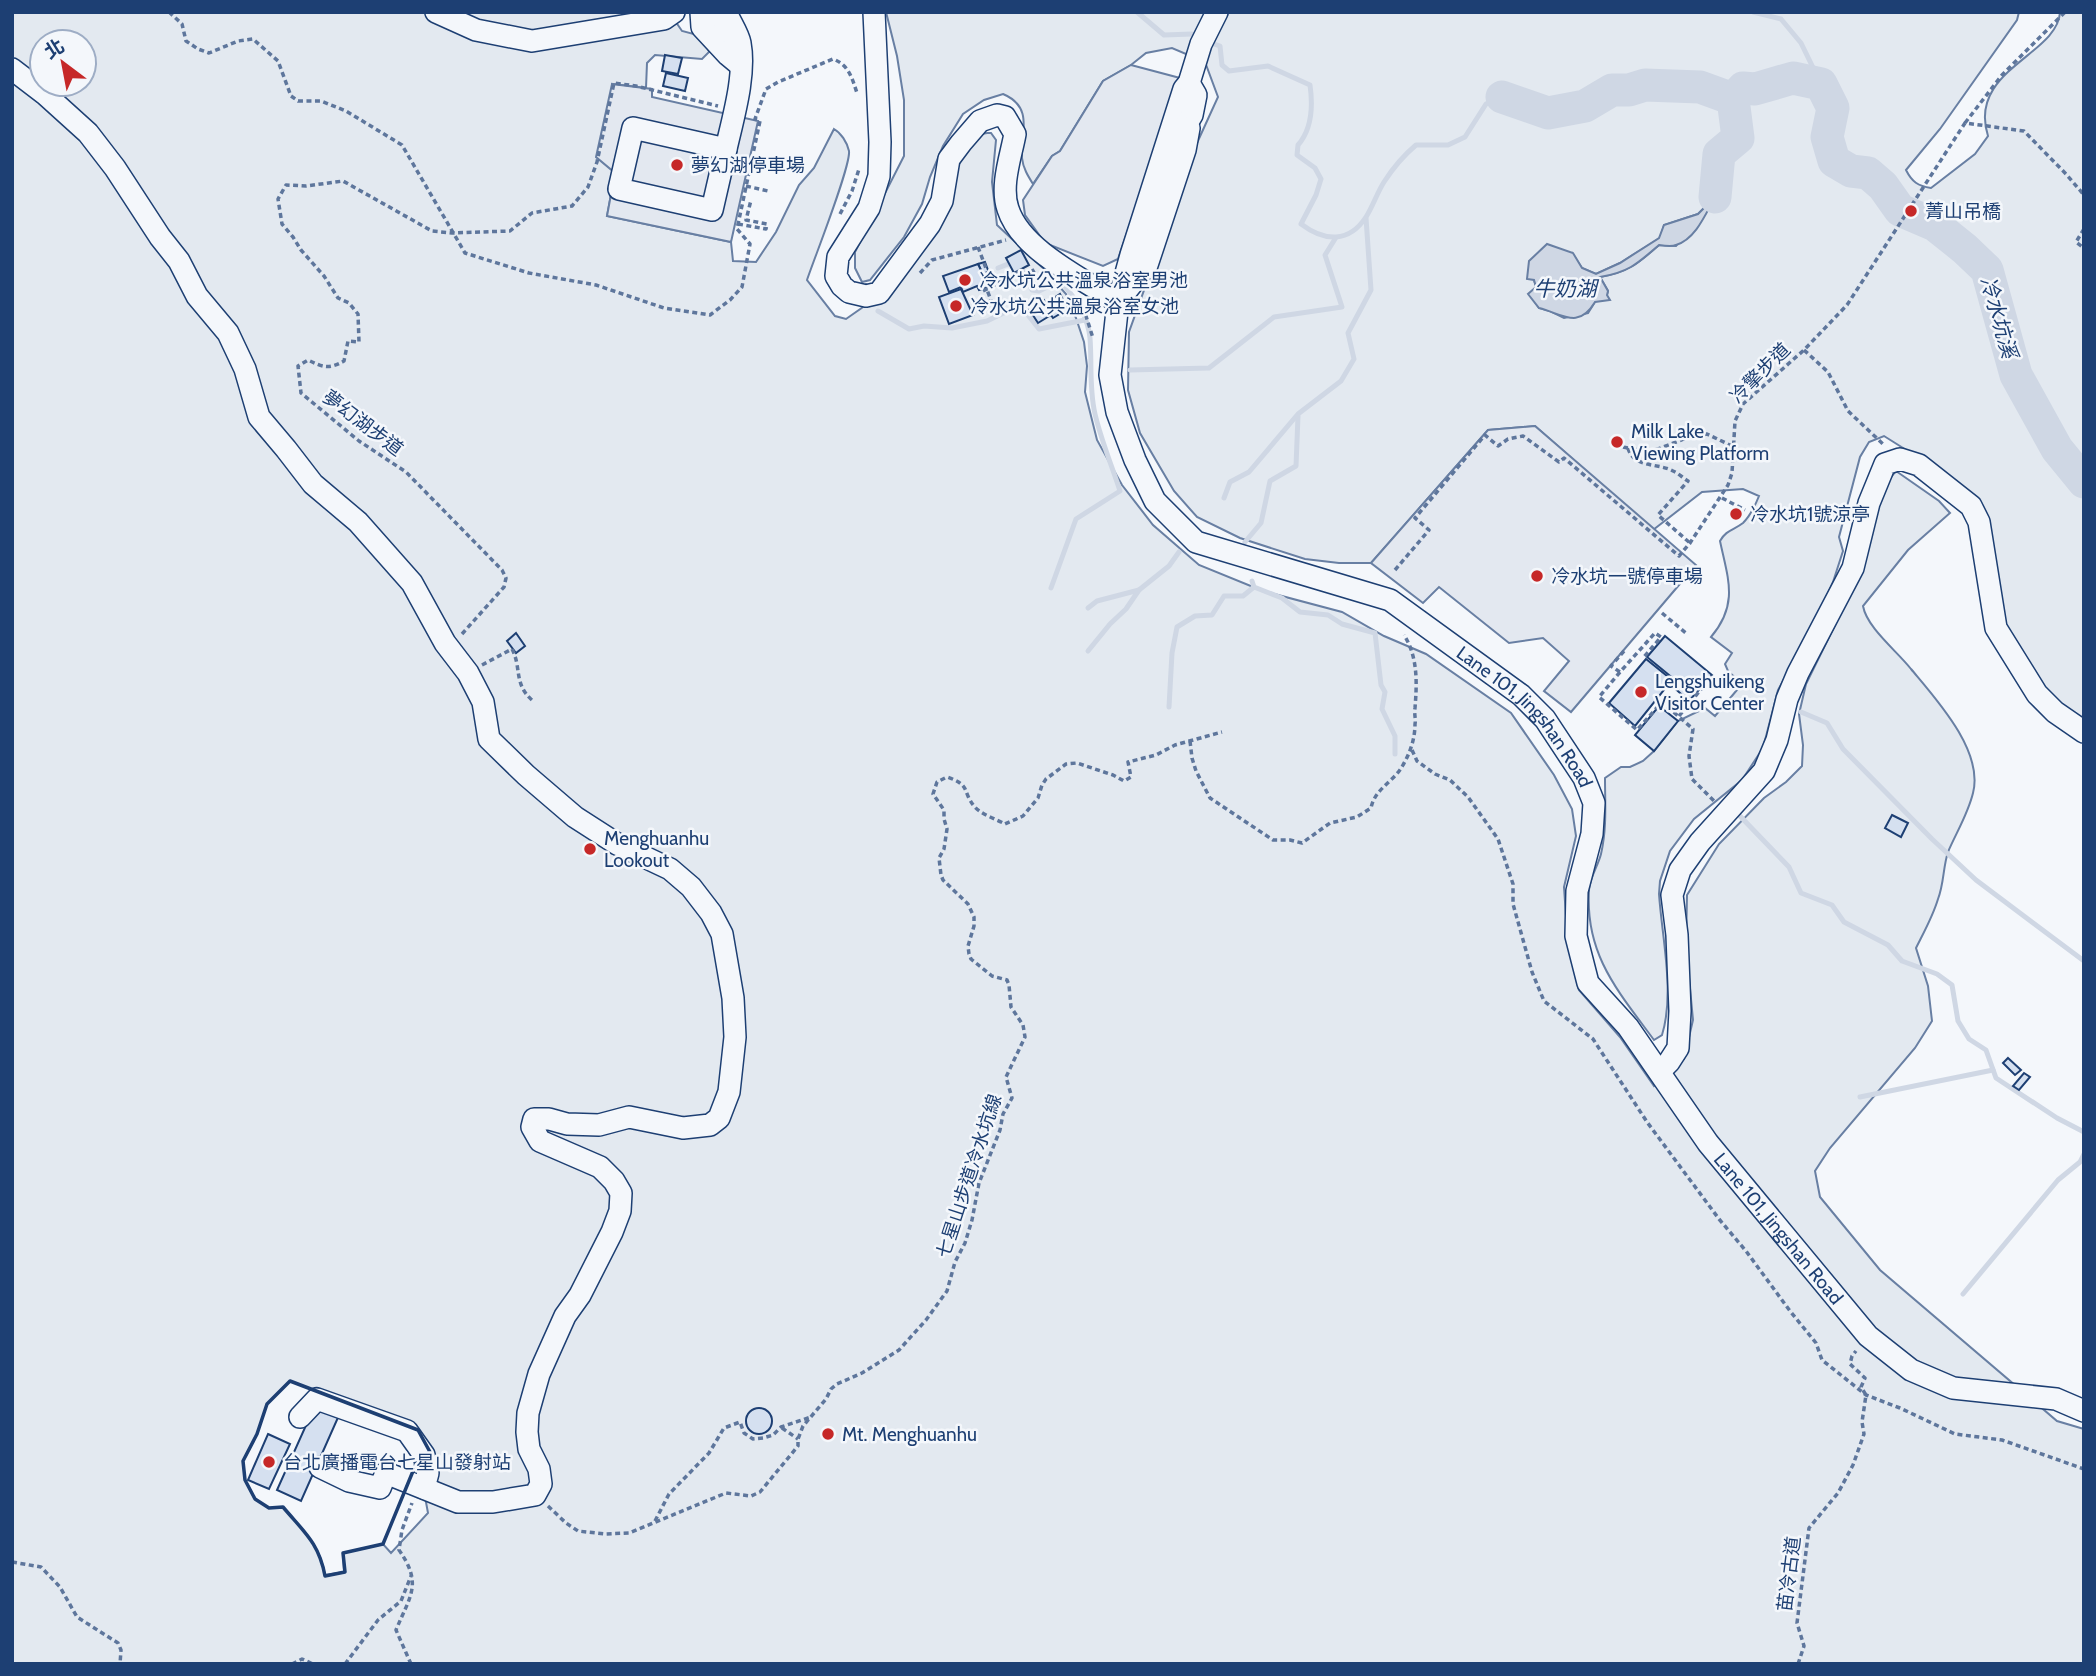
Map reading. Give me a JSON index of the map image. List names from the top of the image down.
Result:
{
  "streets": {
    "street": ["Lane 101, Jingshan Road"],
    "path": [
      "冷擎步道",
      "夢幻湖步道",
      "七星山步道冷水坑線",
      "苗冷古道"
    ]
  },
  "water": ["牛奶湖", "冷水坑溪"],
  "places": [
    "夢幻湖停車場",
    "菁山吊橋",
    "冷水坑公共溫泉浴室男池",
    "冷水坑公共溫泉浴室女池",
    "Milk Lake Viewing Platform",
    "冷水坑1號涼亭",
    "冷水坑一號停車場",
    "Lengshuikeng Visitor Center",
    "Menghuanhu Lookout",
    "Mt. Menghuanhu",
    "台北廣播電台七星山發射站"
  ],
  "north": "top left"
}
